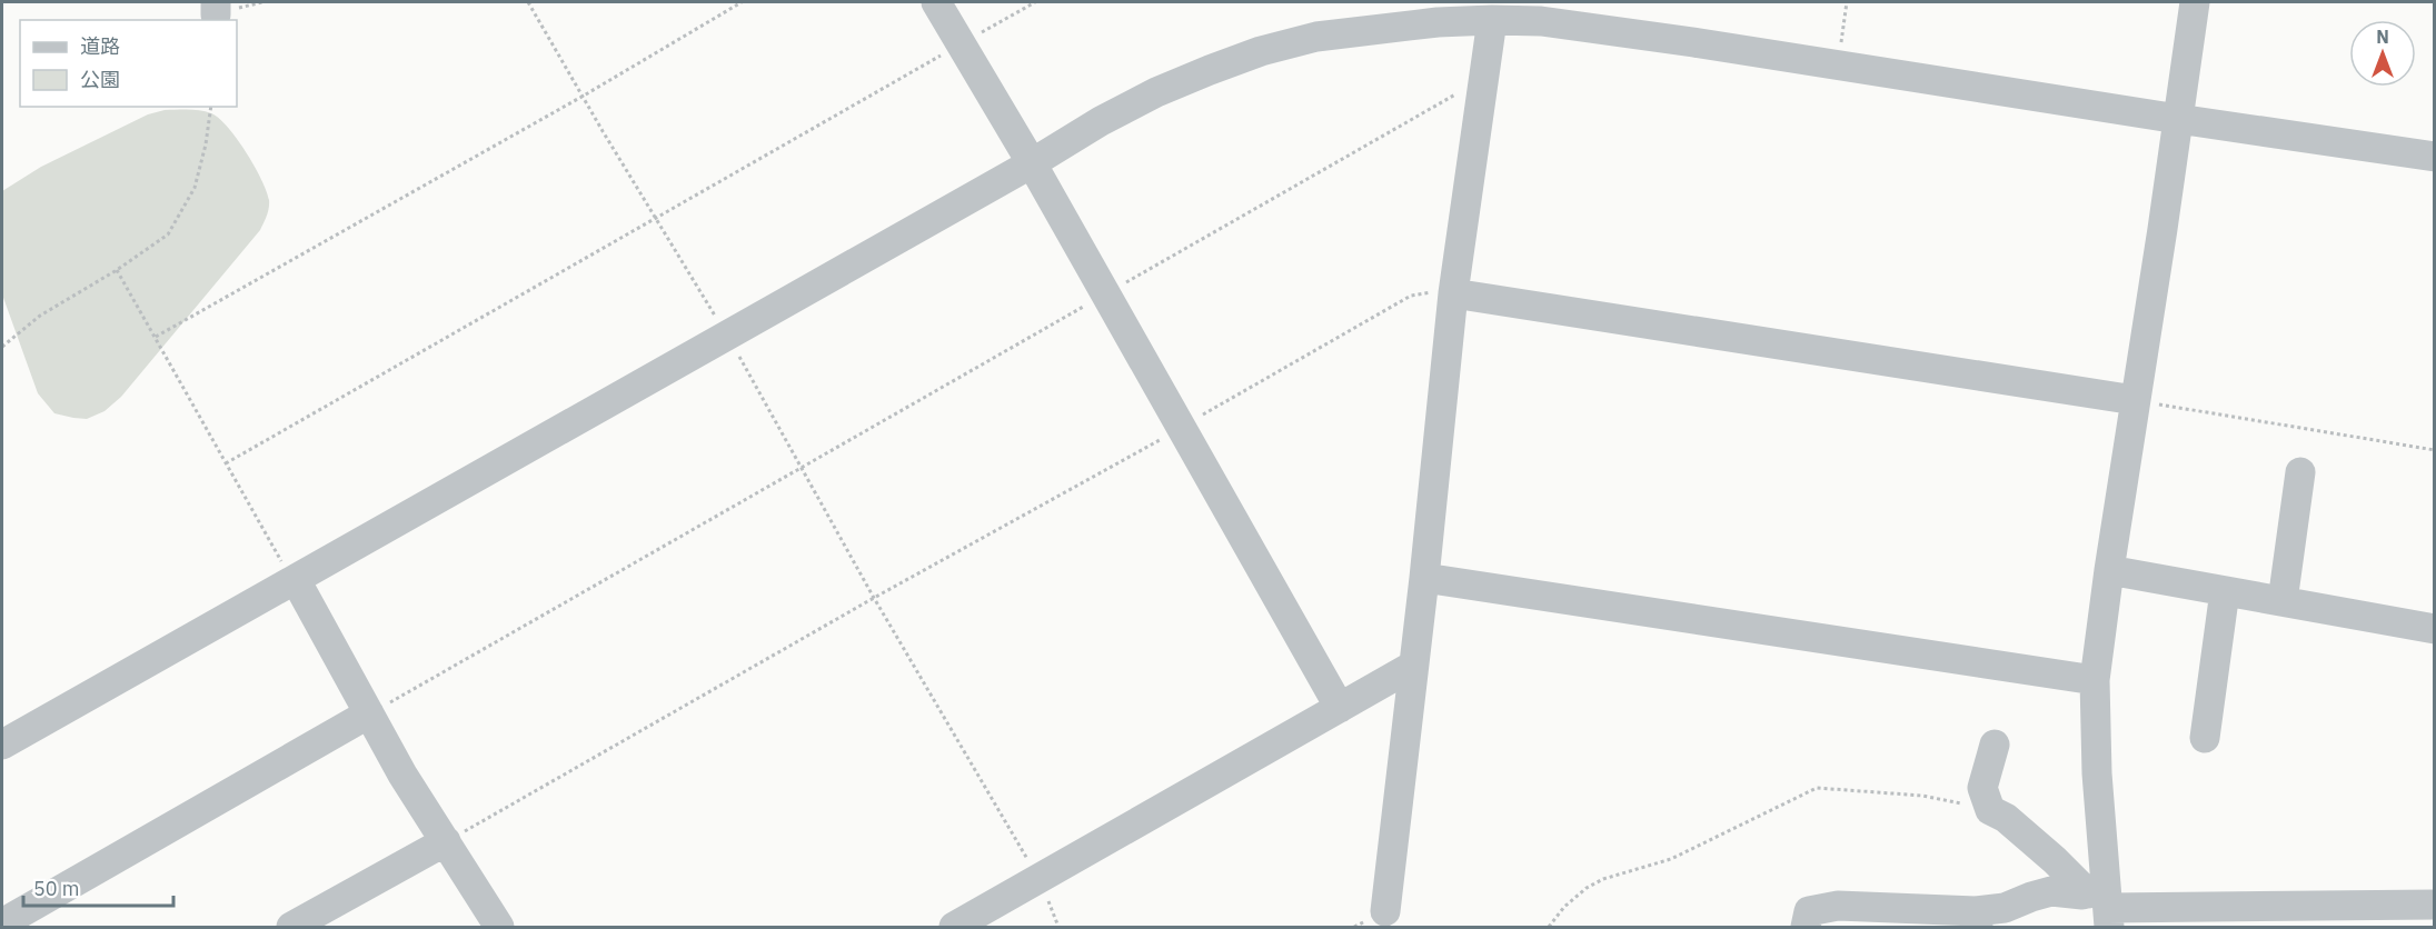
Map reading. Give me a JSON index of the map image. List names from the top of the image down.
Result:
{
  "legend": ["道路", "公園"],
  "scale_bar": "50 m",
  "north": "top"
}
